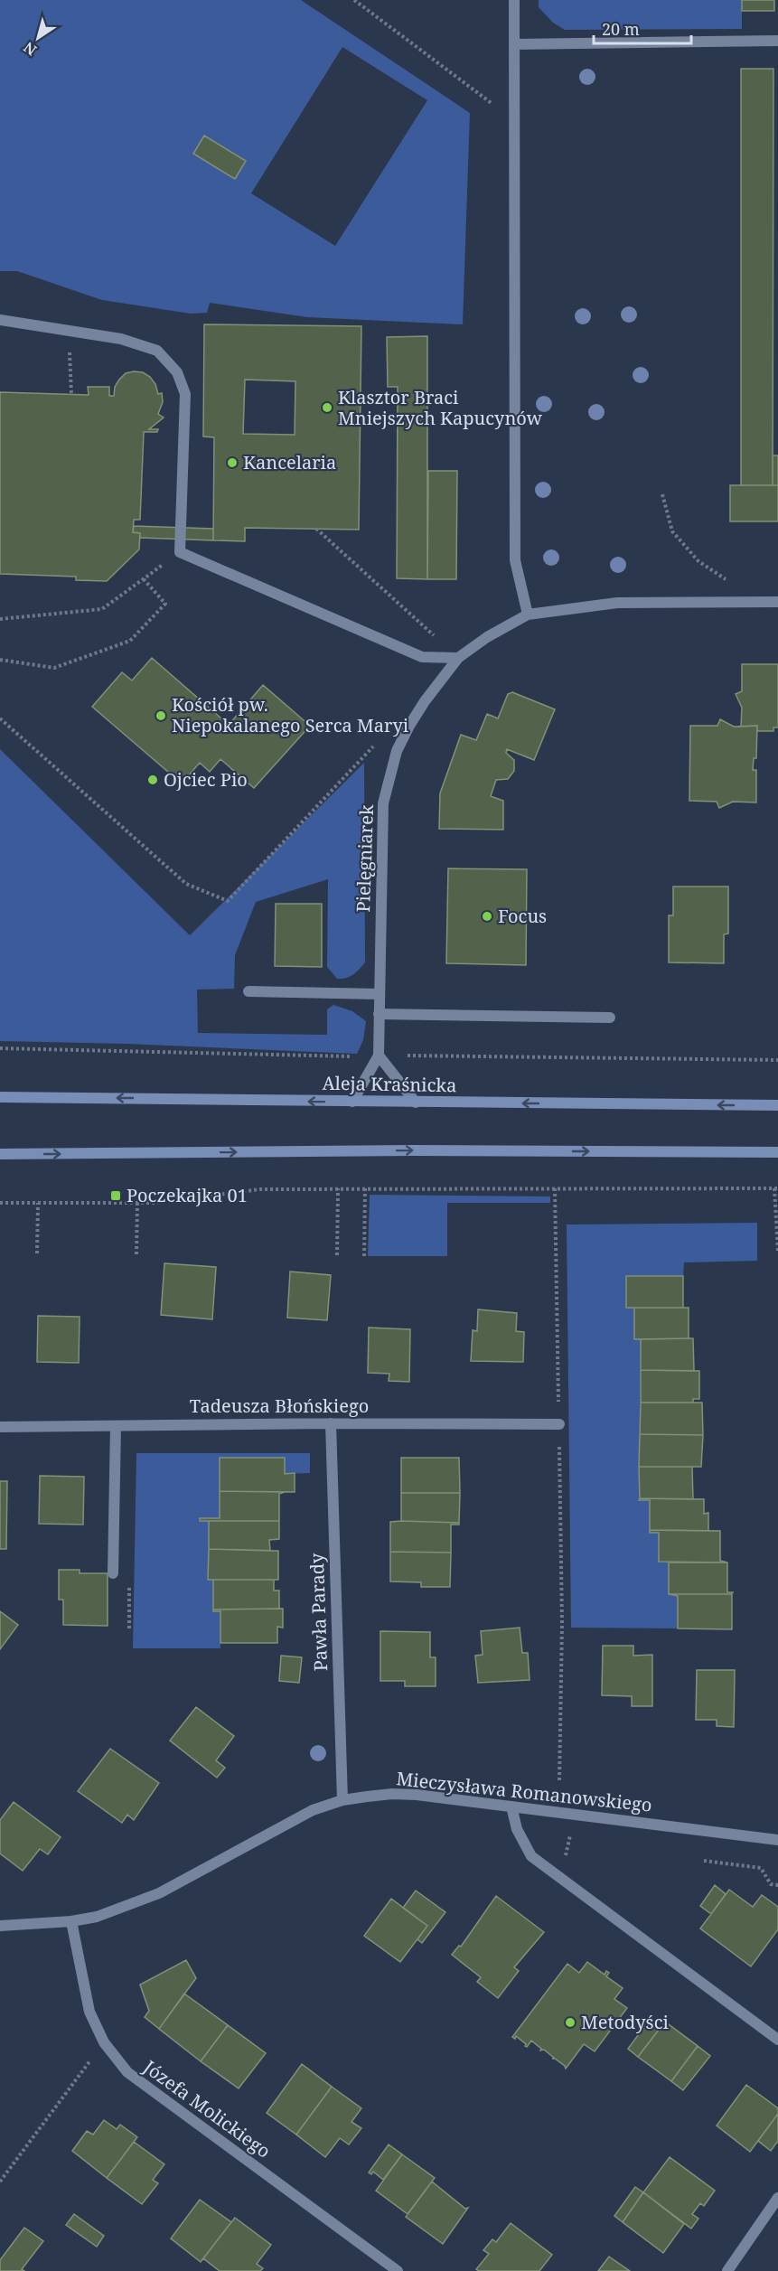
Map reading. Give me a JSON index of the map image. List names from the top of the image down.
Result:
{
  "streets": {
    "main road": ["Aleja Kraśnicka"],
    "street": [
      "Pielęgniarek",
      "Tadeusza Błońskiego",
      "Pawła Parady",
      "Mieczysława Romanowskiego",
      "Józefa Molickiego"
    ]
  },
  "crossings": [
    ["Pielęgniarek", "Aleja Kraśnicka"],
    ["Tadeusza Błońskiego", "Pawła Parady"],
    ["Pawła Parady", "Mieczysława Romanowskiego"],
    ["Mieczysława Romanowskiego", "Józefa Molickiego"]
  ],
  "places": {
    "other": [
      "Klasztor Braci Mniejszych Kapucynów",
      "Kancelaria",
      "Kościół pw. Niepokalanego Serca Maryi",
      "Ojciec Pio",
      "Focus",
      "Metodyści"
    ],
    "transit": ["Poczekajka 01"]
  },
  "scale_bar": "20 m",
  "north": "bottom left"
}
